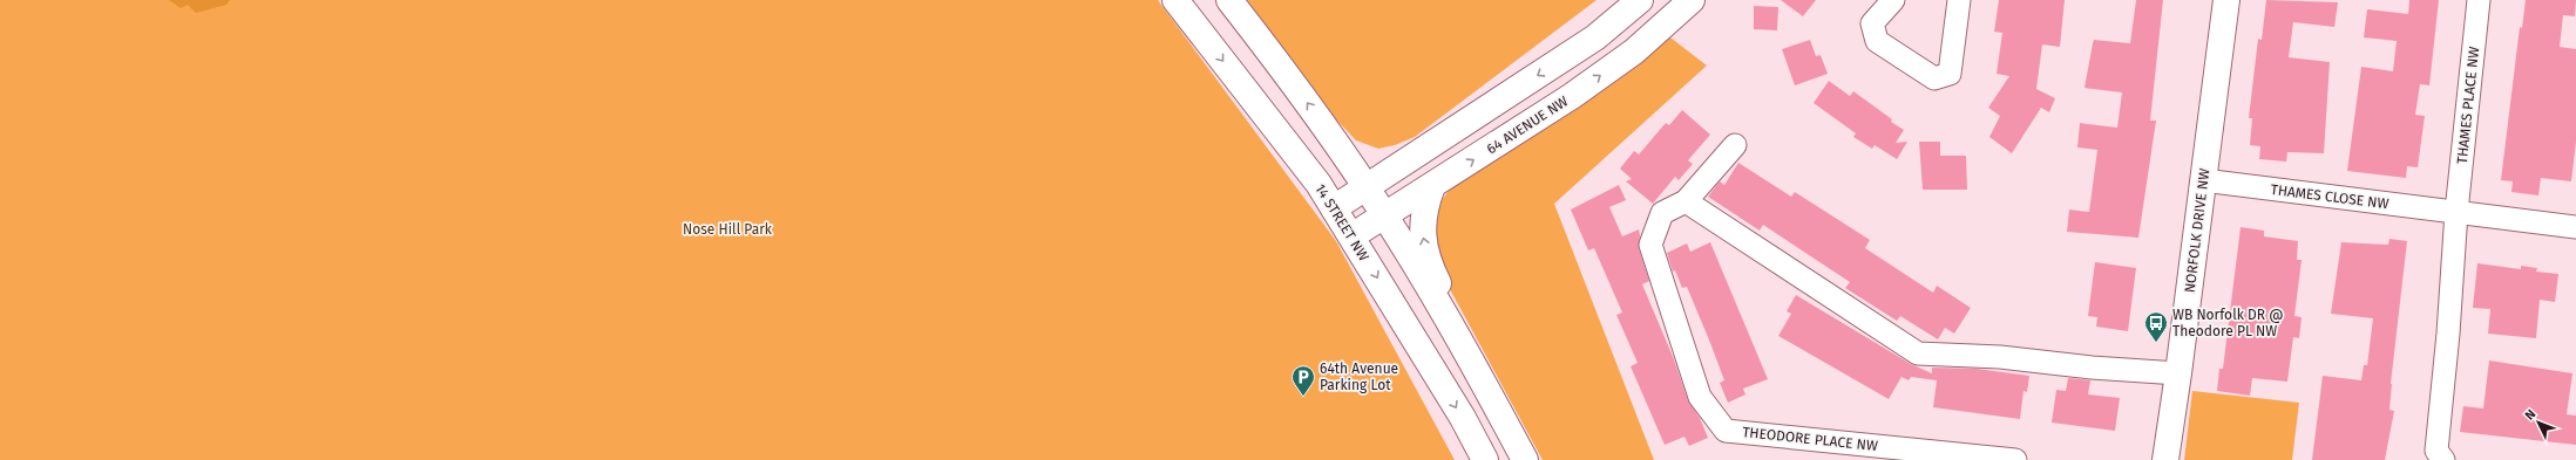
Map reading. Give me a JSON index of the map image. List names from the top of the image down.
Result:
{
  "streets": {
    "main road": ["64 AVENUE NW", "14 STREET NW", "NORFOLK DRIVE NW"],
    "street": ["THAMES PLACE NW", "THAMES CLOSE NW", "THEODORE PLACE NW"]
  },
  "crossings": [
    ["THAMES PLACE NW", "THAMES CLOSE NW"],
    ["64 AVENUE NW", "14 STREET NW"],
    ["THAMES CLOSE NW", "NORFOLK DRIVE NW"]
  ],
  "parks": ["Nose Hill Park"],
  "places": {
    "bus stop": ["WB Norfolk DR @ Theodore PL NW"],
    "parking": ["64th Avenue Parking Lot"]
  },
  "north": "top left"
}
